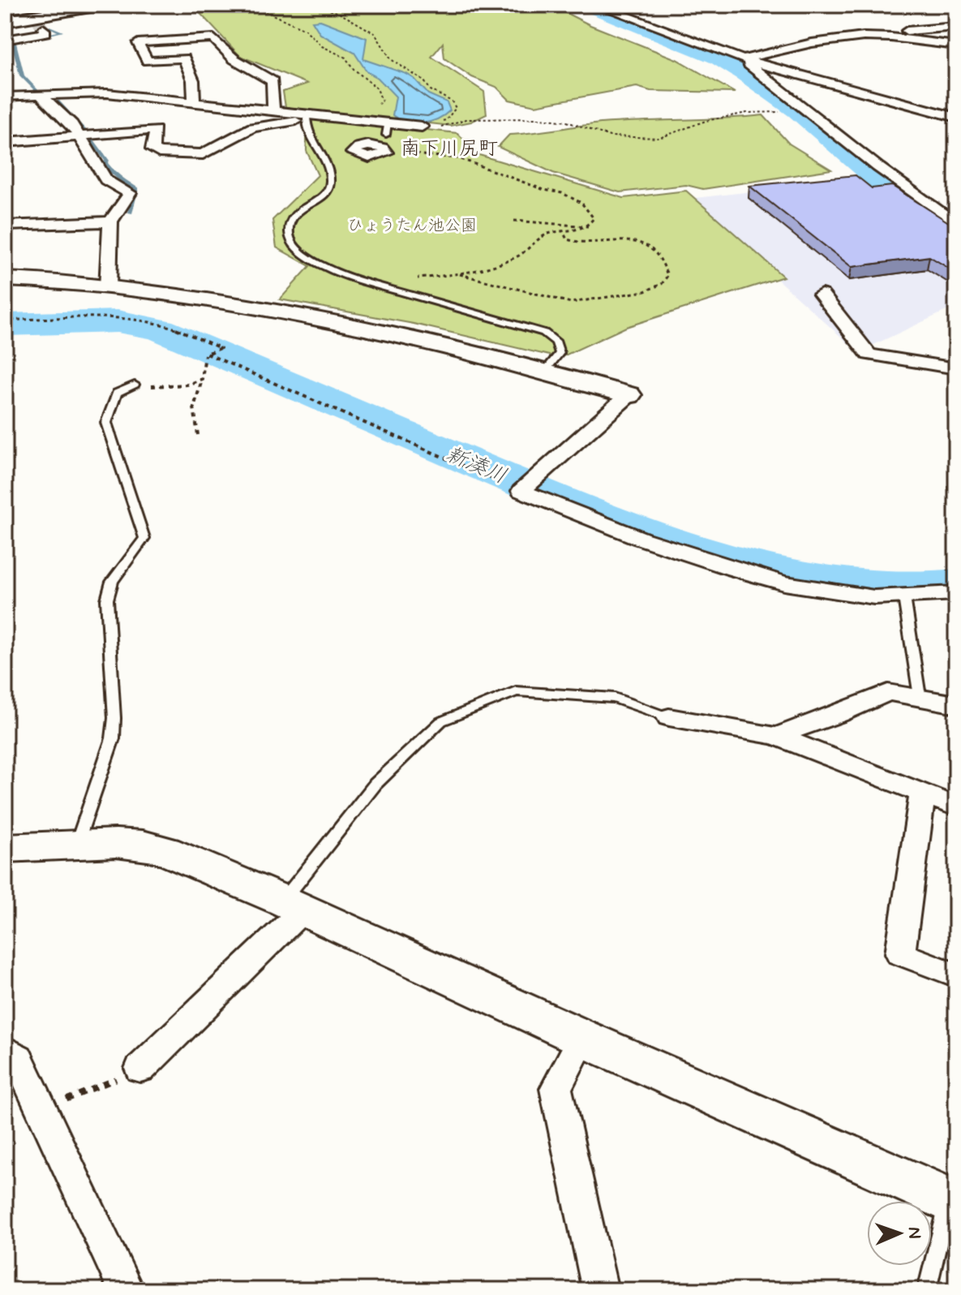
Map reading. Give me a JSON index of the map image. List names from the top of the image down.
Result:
{
  "districts": ["南下川尻町"],
  "water": ["新湊川"],
  "parks": ["ひょうたん池公園"],
  "north": "right"
}
